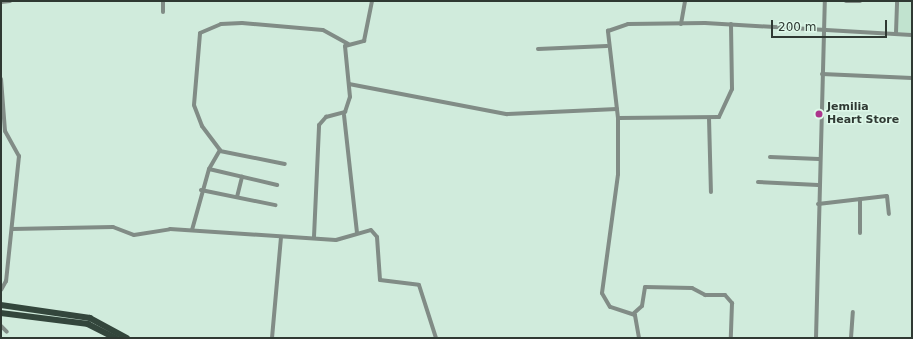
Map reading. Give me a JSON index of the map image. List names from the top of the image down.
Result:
{
  "places": ["Jemilia Heart Store"],
  "scale_bar": "200 m"
}
